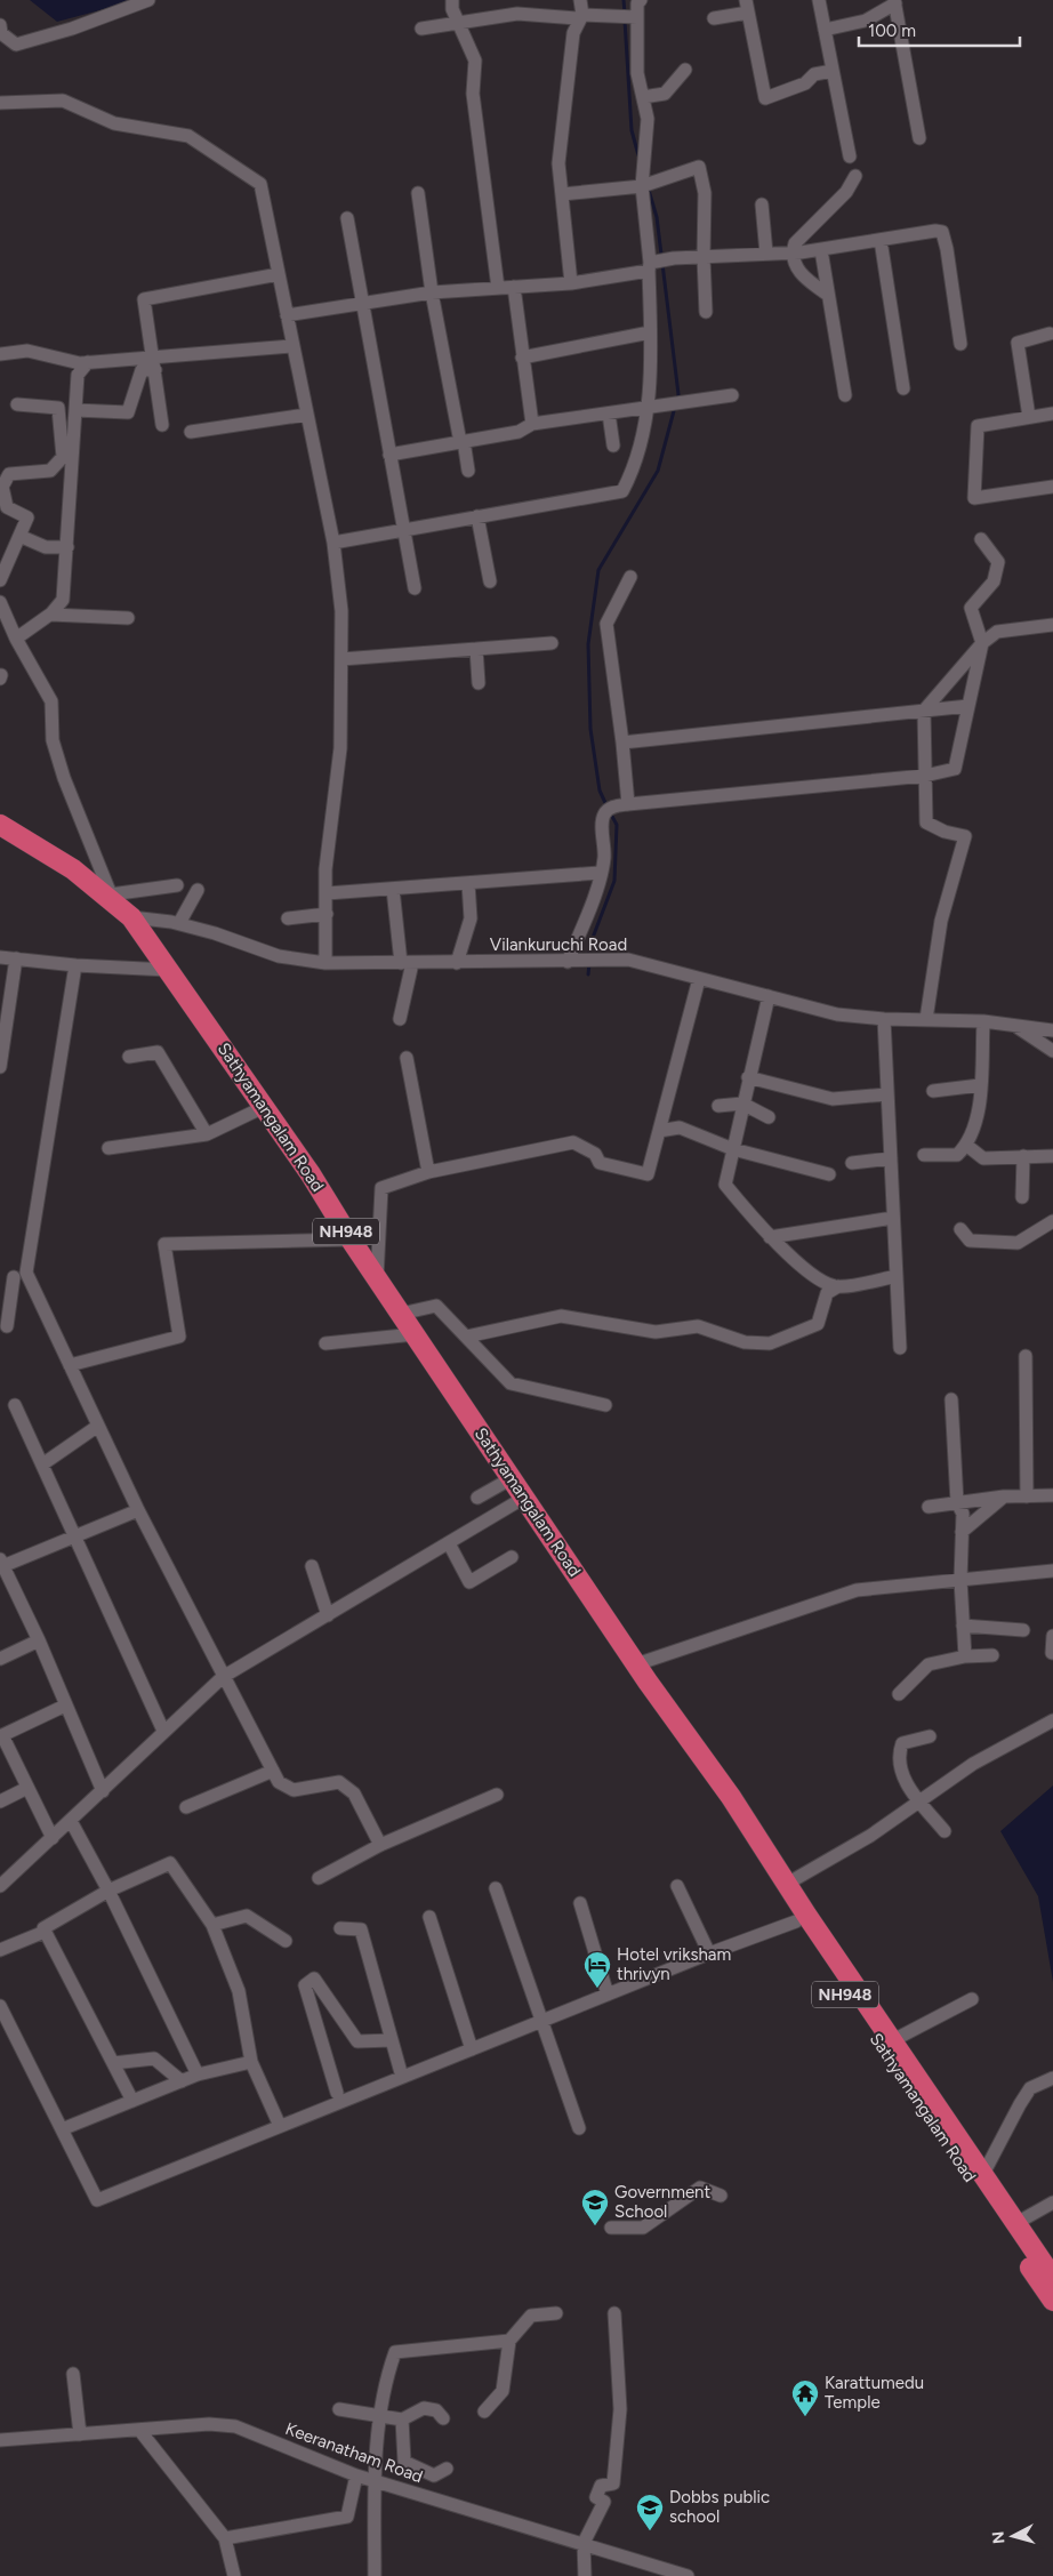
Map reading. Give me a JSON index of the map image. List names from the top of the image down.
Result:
{
  "streets": {
    "highway": ["Sathyamangalam Road", "NH948"],
    "street": ["Vilankuruchi Road", "Keeranatham Road"]
  },
  "crossings": [
    ["Vilankuruchi Road", "Sathyamangalam Road"]
  ],
  "places": {
    "hotel": ["Hotel vriksham thrivyn"],
    "school or university": ["Government School", "Dobbs public school"],
    "temple": ["Karattumedu Temple"]
  },
  "scale_bar": "100 m",
  "north": "left"
}
